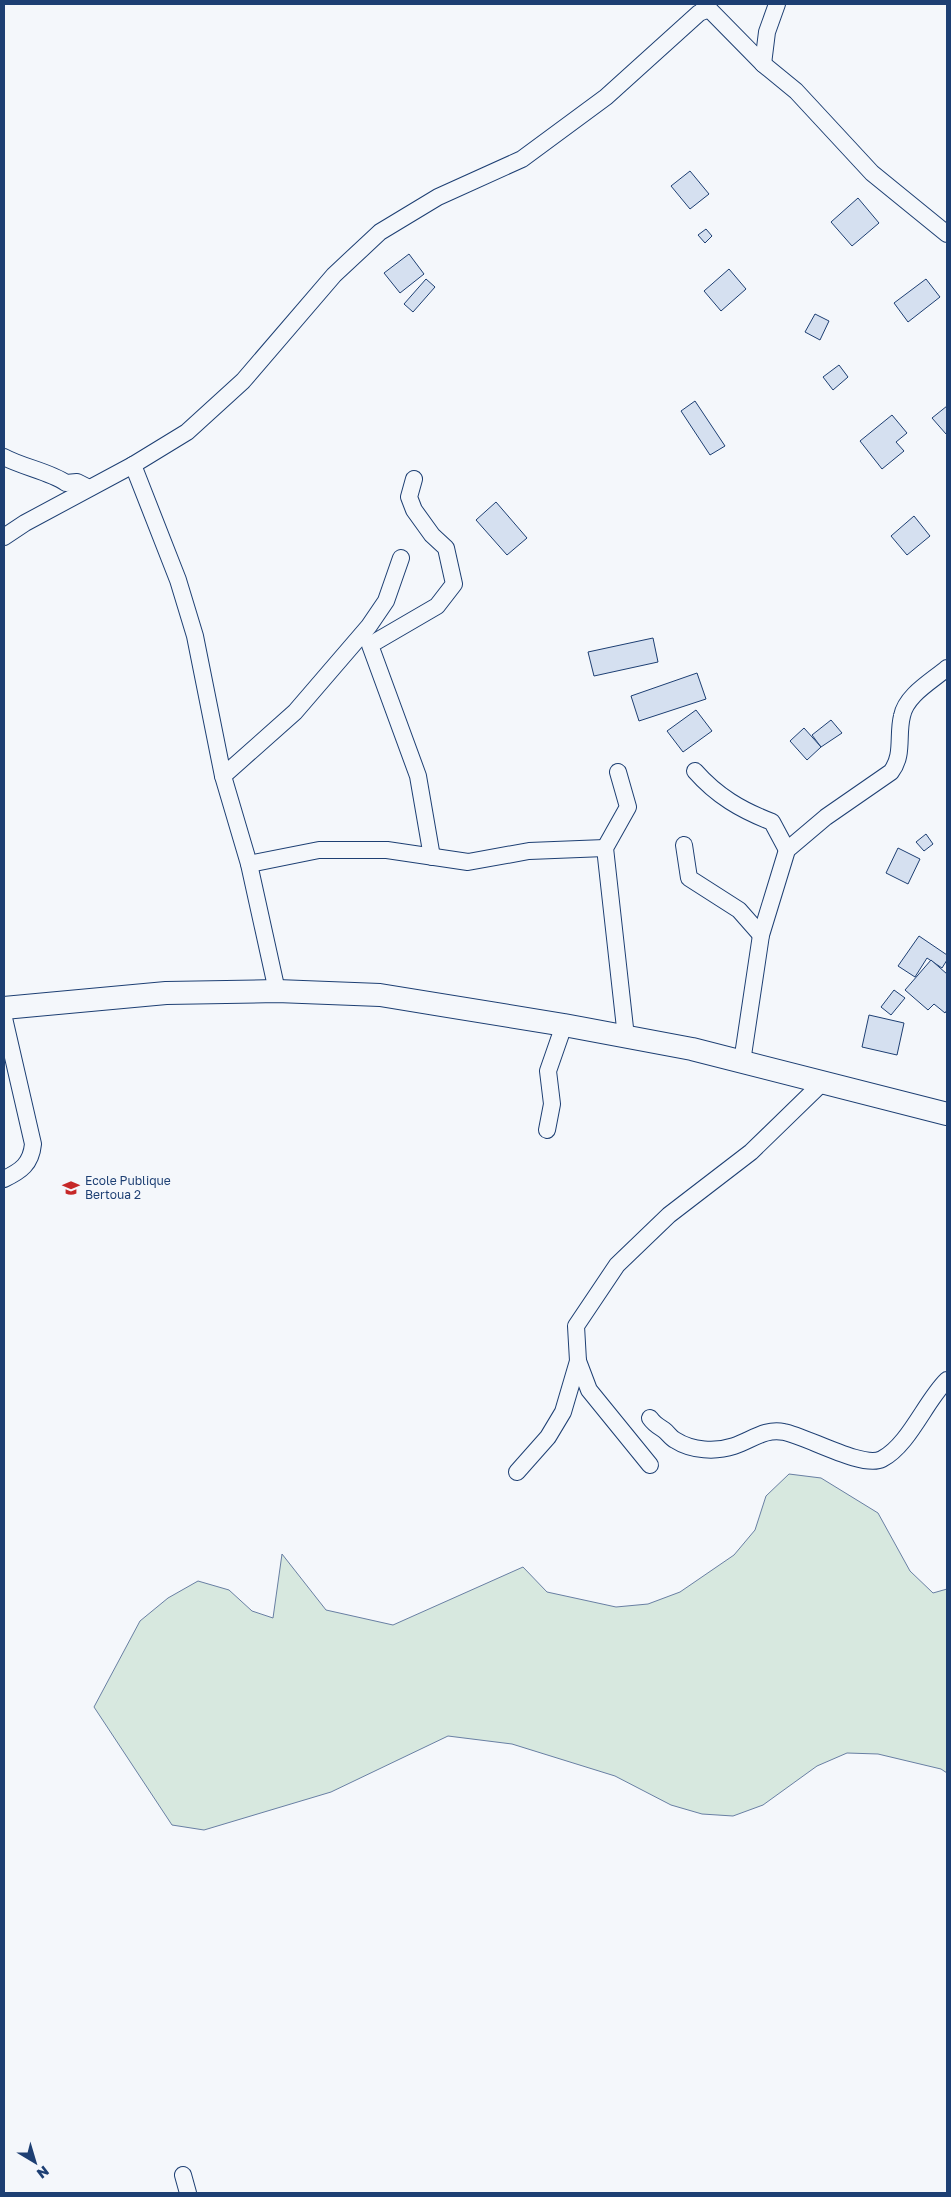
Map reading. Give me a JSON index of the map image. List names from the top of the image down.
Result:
{
  "places": {
    "school or university": ["Ecole Publique Bertoua 2"]
  },
  "north": "bottom right"
}
